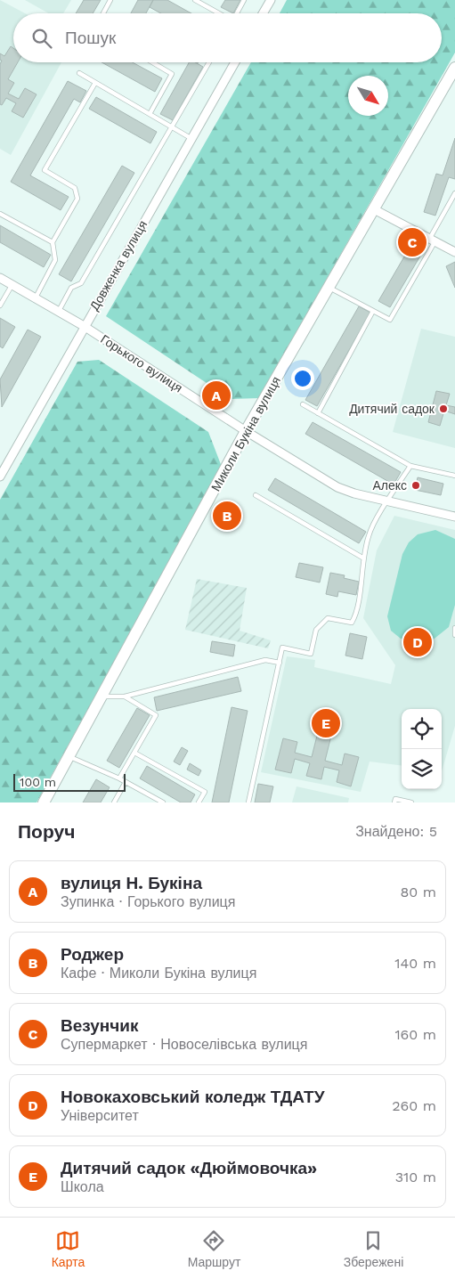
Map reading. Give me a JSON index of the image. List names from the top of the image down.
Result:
{
  "streets": {
    "street": ["Довженка вулиця", "Горького вулиця", "Миколи Букіна вулиця"]
  },
  "crossings": [
    ["Довженка вулиця", "Горького вулиця"],
    ["Горького вулиця", "Миколи Букіна вулиця"]
  ],
  "places": ["Дитячий садок", "Алекс"],
  "scale_bar": "100 m",
  "north": "bottom right",
  "page": {
    "search": "Пошук",
    "pins": [
      "C",
      "A",
      "B",
      "D",
      "E"
    ],
    "scale": "100 m",
    "heading": ["Поруч", "Знайдено: 5"],
    "list": [
      {
        "mark": "A",
        "name": "вулиця Н. Букіна",
        "note": "Зупинка · Горького вулиця",
        "value": "80 m"
      },
      {
        "mark": "B",
        "name": "Роджер",
        "note": "Кафе · Миколи Букіна вулиця",
        "value": "140 m"
      },
      {
        "mark": "C",
        "name": "Везунчик",
        "note": "Супермаркет · Новоселівська вулиця",
        "value": "160 m"
      },
      {
        "mark": "D",
        "name": "Новокаховський коледж ТДАТУ",
        "note": "Університет",
        "value": "260 m"
      },
      {
        "mark": "E",
        "name": "Дитячий садок «Дюймовочка»",
        "note": "Школа",
        "value": "310 m"
      }
    ],
    "nav": ["Карта", "Маршрут", "Збережені"]
  }
}
